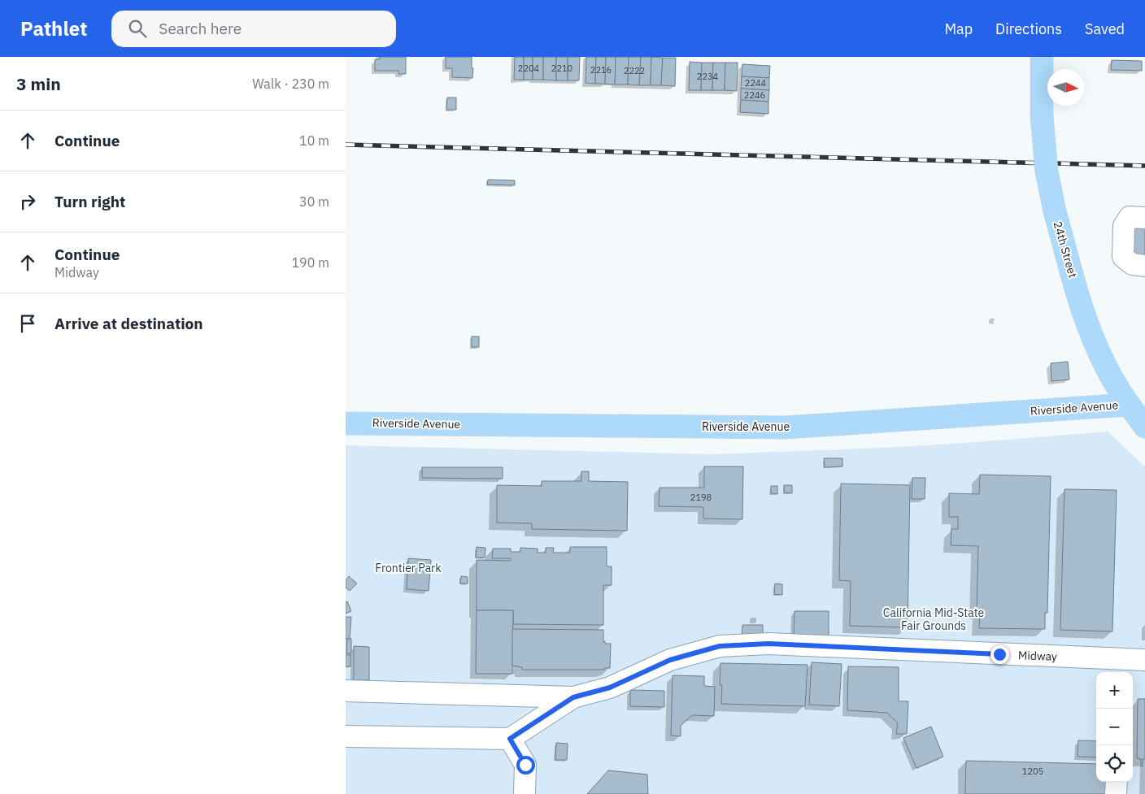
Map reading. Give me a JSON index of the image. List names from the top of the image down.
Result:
{
  "streets": {
    "main road": ["24th Street", "Riverside Avenue"],
    "lane": ["Midway"]
  },
  "crossings": [
    ["24th Street", "Riverside Avenue"]
  ],
  "parks": ["Frontier Park", "California Mid-State Fair Grounds"],
  "house_numbers": [
    "2204",
    "2210",
    "2216",
    "2222",
    "2234",
    "2244",
    "2246",
    "2198",
    "1205"
  ],
  "north": "right",
  "page": {
    "header": "Pathlet",
    "search": "Search here",
    "nav": ["Map", "Directions", "Saved"],
    "heading": ["3 min", "Walk · 230 m"],
    "list": [
      ["Continue", "10 m"],
      ["Turn right", "30 m"],
      ["Continue", "Midway", "190 m"],
      "Arrive at destination"
    ],
    "map_buttons": ["+", "−"]
  }
}
